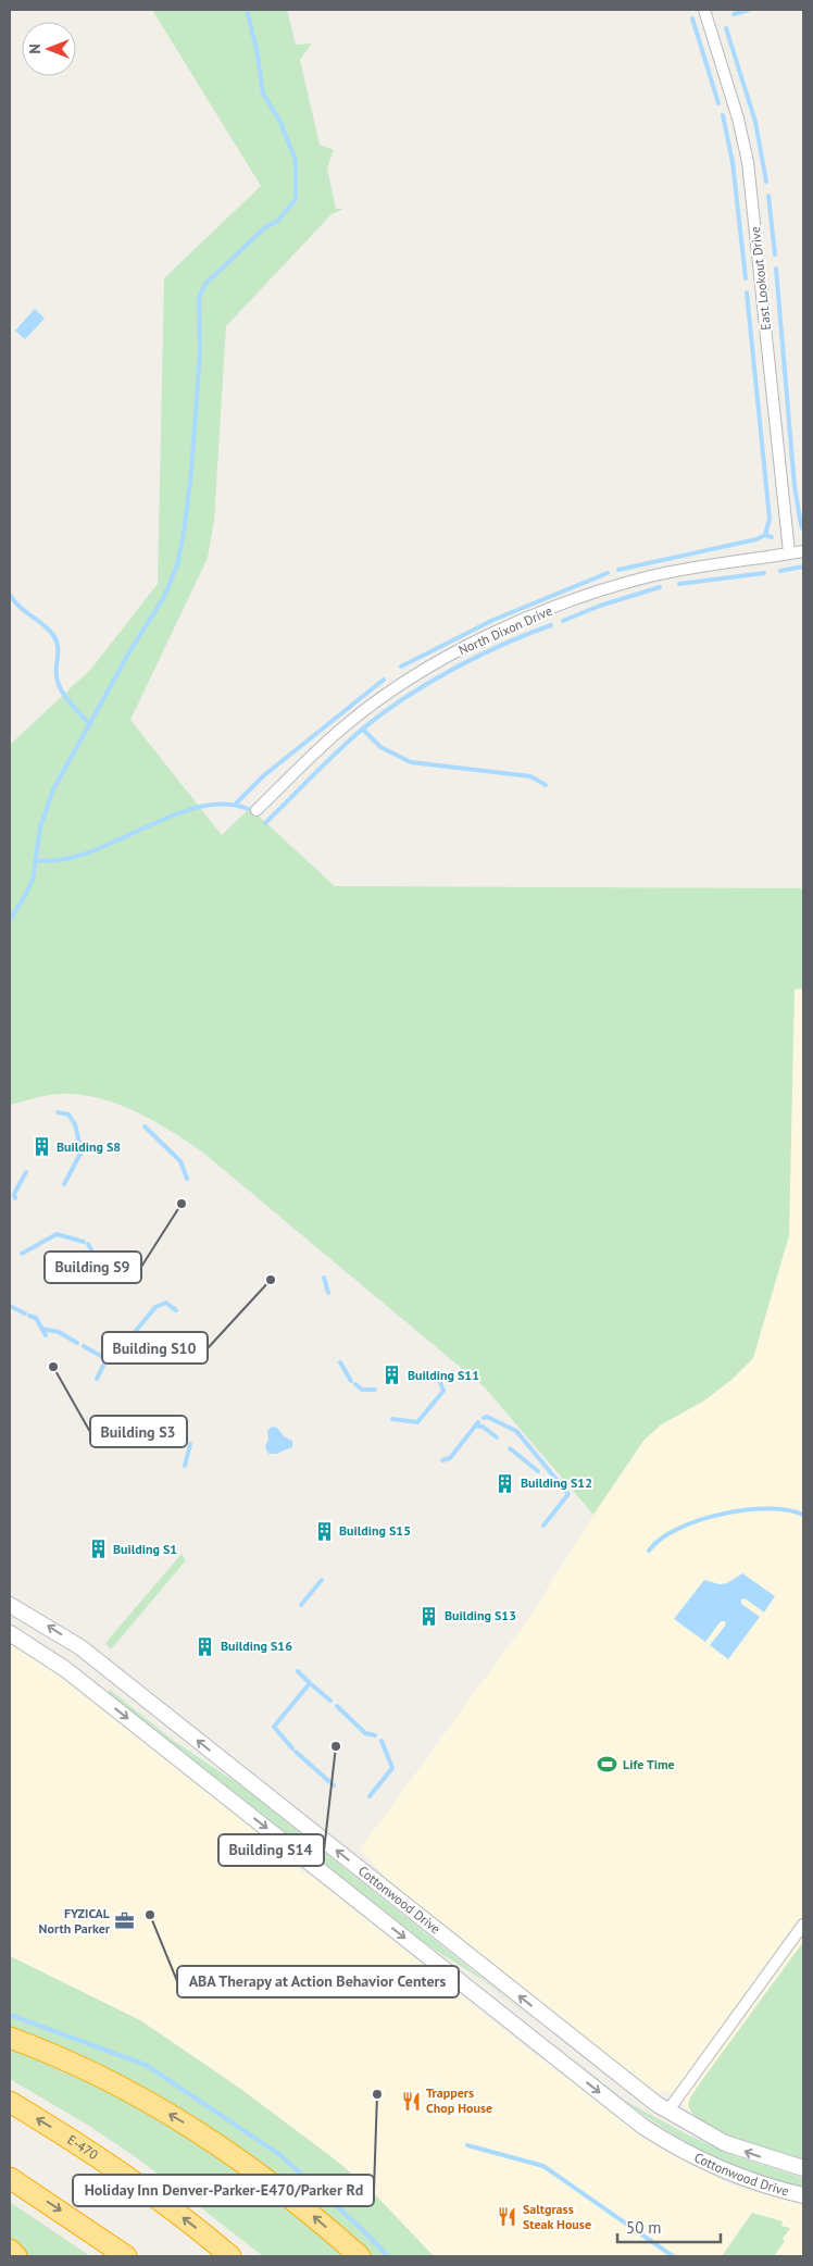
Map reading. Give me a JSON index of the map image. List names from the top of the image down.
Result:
{
  "streets": {
    "highway": ["E-470"],
    "main road": ["Cottonwood Drive"],
    "street": ["East Lookout Drive", "North Dixon Drive"]
  },
  "crossings": [
    ["East Lookout Drive", "North Dixon Drive"]
  ],
  "places": {
    "building": [
      "Building S8",
      "Building S11",
      "Building S12",
      "Building S15",
      "Building S1",
      "Building S13",
      "Building S16"
    ],
    "other": [
      "Building S9",
      "Building S10",
      "Building S3",
      "Building S14",
      "ABA Therapy at Action Behavior Centers",
      "Holiday Inn Denver-Parker-E470/Parker Rd"
    ],
    "sports": ["Life Time"],
    "office": ["FYZICAL North Parker"],
    "restaurant": ["Trappers Chop House", "Saltgrass Steak House"]
  },
  "scale_bar": "50 m",
  "north": "left"
}
